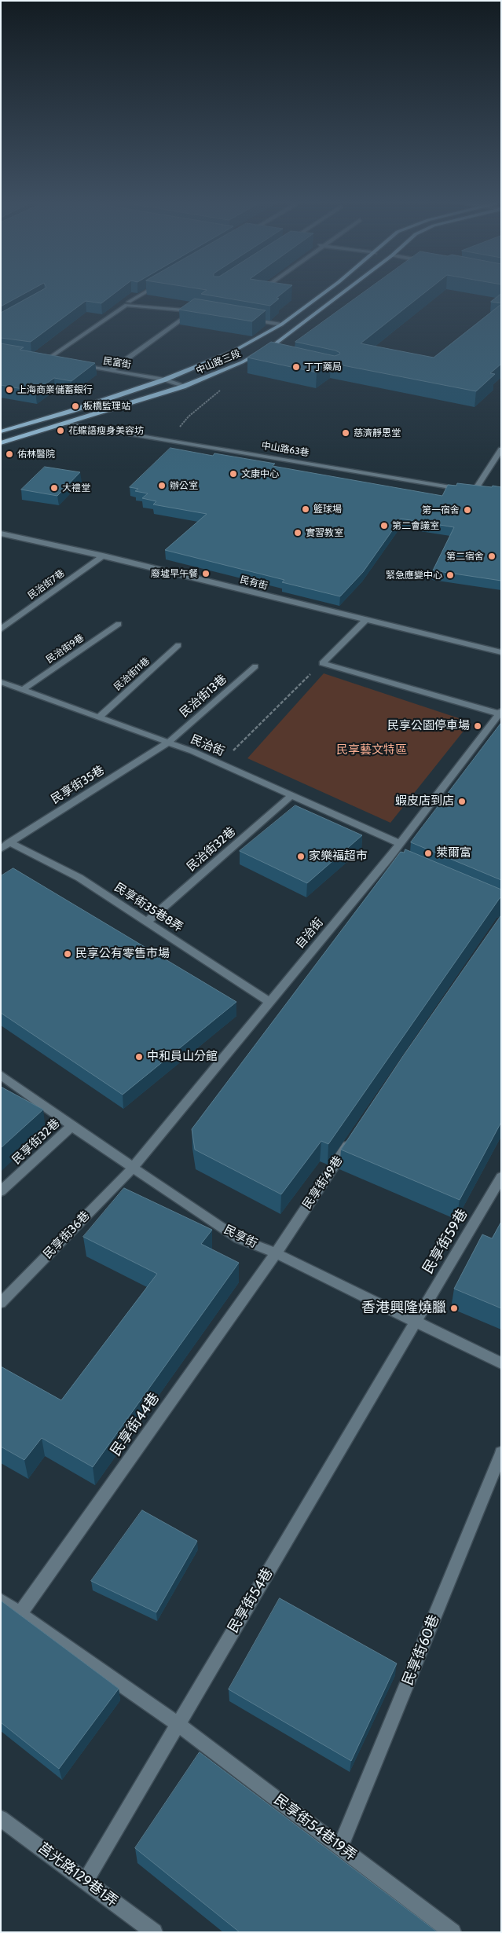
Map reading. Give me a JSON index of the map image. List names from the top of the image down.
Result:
{
  "streets": {
    "main road": ["中山路三段"],
    "street": [
      "民富街",
      "中山路63巷",
      "民有街",
      "民治街7巷",
      "民治街9巷",
      "民治街11巷",
      "民治街13巷",
      "民治街",
      "民享街35巷",
      "民治街32巷",
      "民享街35巷8弄",
      "自治街",
      "民享街32巷",
      "民享街49巷",
      "民享街36巷",
      "民享街",
      "民享街59巷",
      "民享街44巷",
      "民享街54巷",
      "民享街60巷",
      "民享街54巷19弄",
      "莒光路129巷1弄"
    ]
  },
  "crossings": [
    ["中山路三段", "民富街"],
    ["中山路三段", "中山路63巷"],
    ["民有街", "民治街7巷"],
    ["民治街9巷", "民治街"],
    ["民治街11巷", "民治街"],
    ["民治街13巷", "民治街"],
    ["民治街13巷", "民享街35巷"],
    ["民治街", "民享街35巷"],
    ["民治街", "民治街32巷"],
    ["民治街", "自治街"],
    ["民享街35巷", "民享街35巷8弄"],
    ["民治街32巷", "民享街35巷8弄"],
    ["民享街35巷8弄", "自治街"],
    ["自治街", "民享街36巷"],
    ["自治街", "民享街"],
    ["民享街32巷", "民享街"],
    ["民享街49巷", "民享街"],
    ["民享街49巷", "民享街44巷"],
    ["民享街36巷", "民享街"],
    ["民享街", "民享街59巷"],
    ["民享街", "民享街44巷"],
    ["民享街", "民享街54巷"],
    ["民享街59巷", "民享街54巷"],
    ["民享街44巷", "民享街54巷19弄"],
    ["民享街54巷", "民享街54巷19弄"],
    ["民享街54巷", "莒光路129巷1弄"],
    ["民享街60巷", "民享街54巷19弄"]
  ],
  "parks": ["民享藝文特區"],
  "places": [
    "丁丁藥局",
    "上海商業儲蓄銀行",
    "板橋監理站",
    "花蝶語瘦身美容坊",
    "慈濟靜思堂",
    "佑林醫院",
    "文康中心",
    "辦公室",
    "大禮堂",
    "籃球場",
    "第一宿舍",
    "第二會議室",
    "實習教室",
    "第二宿舍",
    "廢墟早午餐",
    "緊急應變中心",
    "民享公園停車場",
    "蝦皮店到店",
    "萊爾富",
    "家樂福超市",
    "民享公有零售市場",
    "中和員山分館",
    "香港興隆燒臘"
  ]
}
